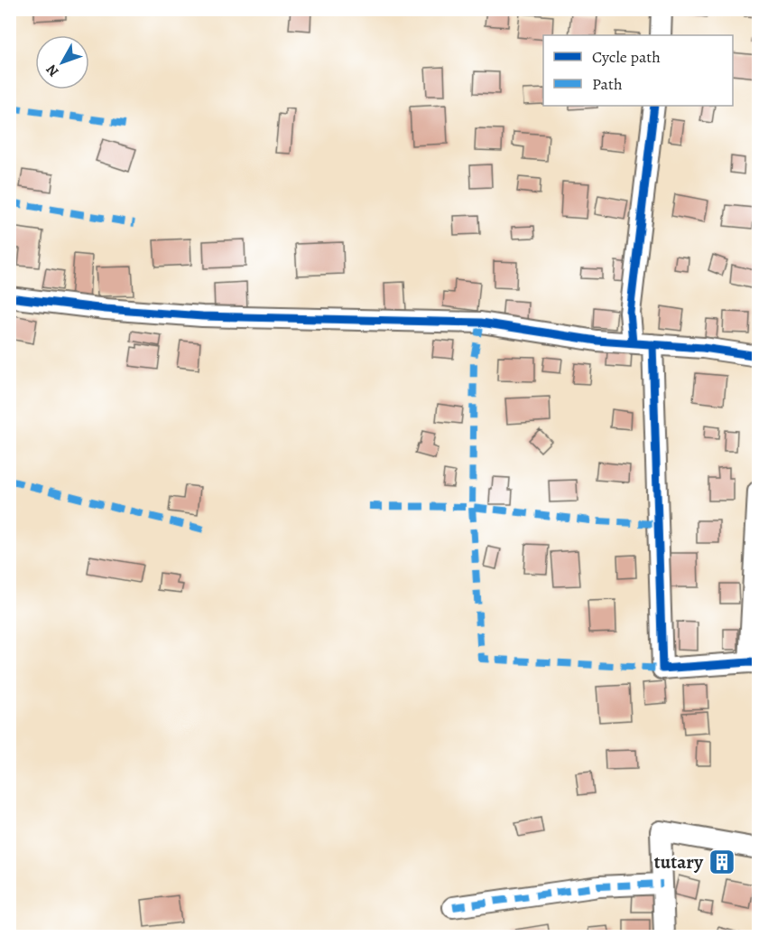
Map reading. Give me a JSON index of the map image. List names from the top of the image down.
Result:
{
  "places": {
    "building": ["tutary"]
  },
  "legend": ["Cycle path", "Path"],
  "north": "bottom left"
}
